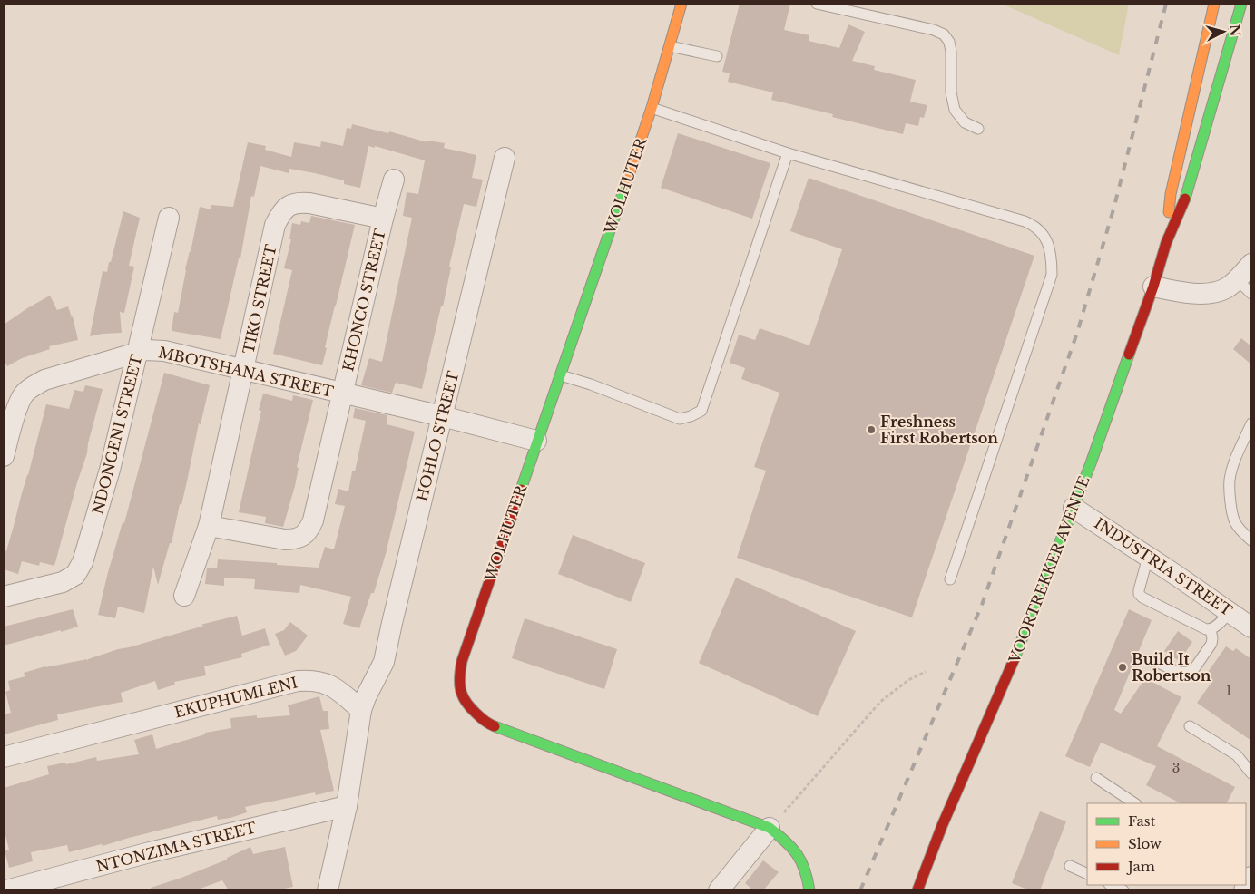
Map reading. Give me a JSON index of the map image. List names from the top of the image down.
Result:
{
  "streets": {
    "main road": ["WOLHUTER", "VOORTREKKER AVENUE"],
    "street": [
      "TIKO STREET",
      "KHONCO STREET",
      "MBOTSHANA STREET",
      "NDONGENI STREET",
      "HOHLO STREET",
      "INDUSTRIA STREET",
      "EKUPHUMLENI",
      "NTONZIMA STREET"
    ]
  },
  "crossings": [
    ["WOLHUTER", "MBOTSHANA STREET"],
    ["TIKO STREET", "KHONCO STREET"],
    ["TIKO STREET", "MBOTSHANA STREET"],
    ["KHONCO STREET", "MBOTSHANA STREET"],
    ["MBOTSHANA STREET", "NDONGENI STREET"],
    ["MBOTSHANA STREET", "HOHLO STREET"],
    ["HOHLO STREET", "EKUPHUMLENI"],
    ["INDUSTRIA STREET", "VOORTREKKER AVENUE"]
  ],
  "places": ["Freshness First Robertson", "Build It Robertson"],
  "house_numbers": ["1", "3"],
  "legend": ["Fast", "Slow", "Jam"],
  "north": "right"
}
